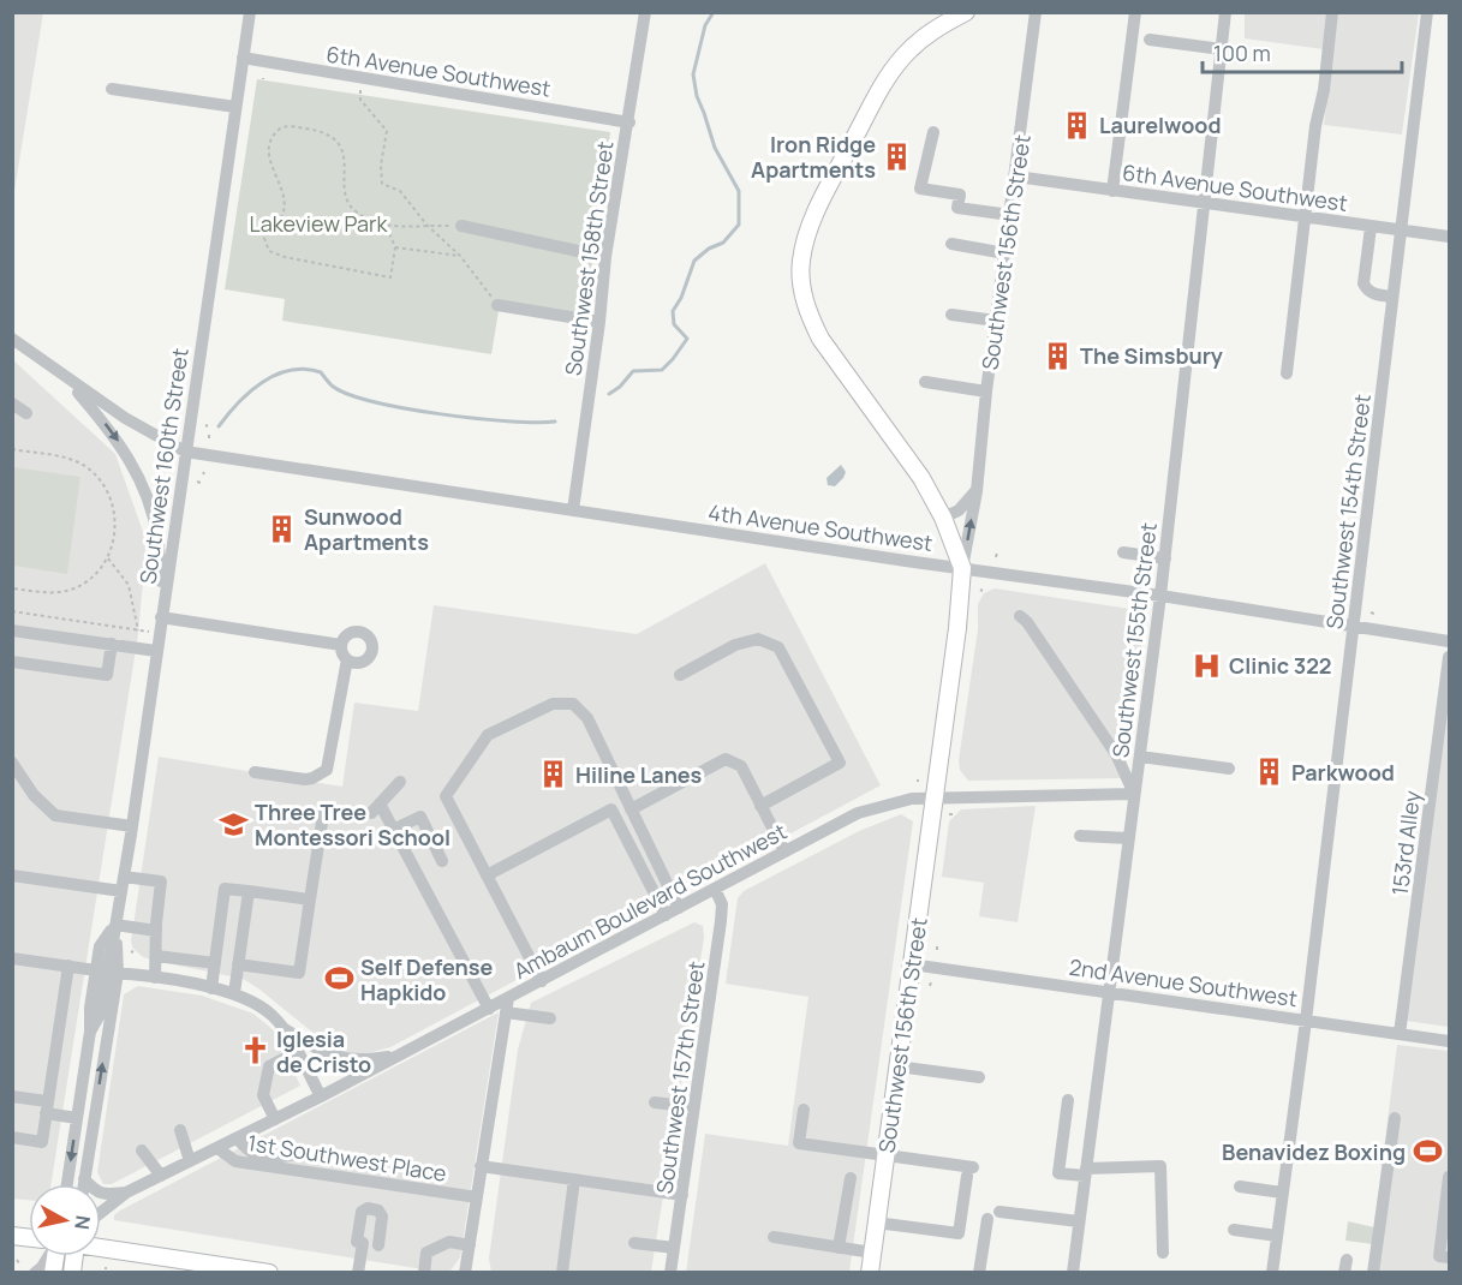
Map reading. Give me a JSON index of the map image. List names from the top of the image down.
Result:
{
  "streets": {
    "main road": ["Southwest 156th Street"],
    "street": [
      "6th Avenue Southwest",
      "Southwest 158th Street",
      "Southwest 160th Street",
      "Southwest 154th Street",
      "4th Avenue Southwest",
      "Southwest 155th Street",
      "153rd Alley",
      "Ambaum Boulevard Southwest",
      "2nd Avenue Southwest",
      "Southwest 157th Street",
      "1st Southwest Place"
    ]
  },
  "crossings": [
    ["6th Avenue Southwest", "Southwest 156th Street"],
    ["6th Avenue Southwest", "Southwest 158th Street"],
    ["6th Avenue Southwest", "Southwest 160th Street"],
    ["6th Avenue Southwest", "Southwest 154th Street"],
    ["6th Avenue Southwest", "Southwest 155th Street"],
    ["Southwest 156th Street", "4th Avenue Southwest"],
    ["Southwest 156th Street", "Ambaum Boulevard Southwest"],
    ["Southwest 156th Street", "2nd Avenue Southwest"],
    ["Southwest 158th Street", "4th Avenue Southwest"],
    ["Southwest 160th Street", "4th Avenue Southwest"],
    ["Southwest 154th Street", "4th Avenue Southwest"],
    ["Southwest 154th Street", "2nd Avenue Southwest"],
    ["4th Avenue Southwest", "Southwest 155th Street"],
    ["Southwest 155th Street", "Ambaum Boulevard Southwest"],
    ["Southwest 155th Street", "2nd Avenue Southwest"],
    ["153rd Alley", "2nd Avenue Southwest"],
    ["Ambaum Boulevard Southwest", "Southwest 157th Street"],
    ["Ambaum Boulevard Southwest", "1st Southwest Place"]
  ],
  "parks": ["Lakeview Park"],
  "places": {
    "building": [
      "Laurelwood",
      "Iron Ridge Apartments",
      "The Simsbury",
      "Sunwood Apartments",
      "Parkwood",
      "Hiline Lanes"
    ],
    "hospital": ["Clinic 322"],
    "school or university": ["Three Tree Montessori School"],
    "sports": ["Self Defense Hapkido", "Benavidez Boxing"],
    "church": ["Iglesia de Cristo"]
  },
  "scale_bar": "100 m",
  "north": "right"
}
